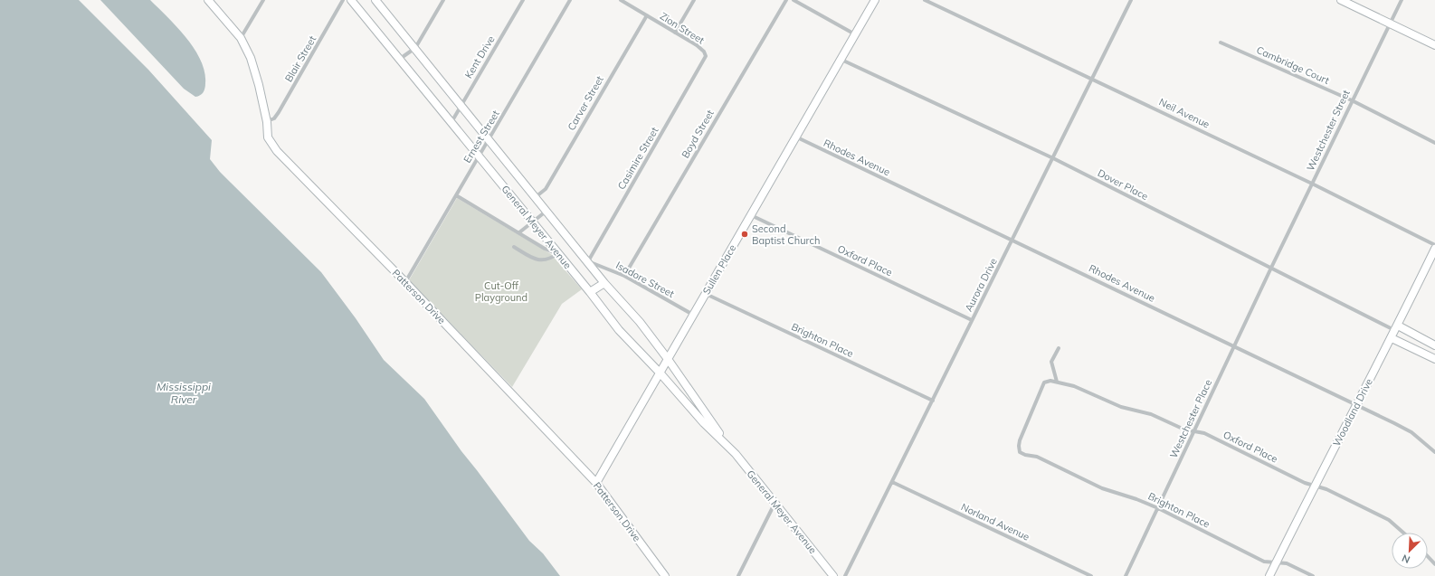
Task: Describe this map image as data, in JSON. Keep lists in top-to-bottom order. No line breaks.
{"streets":{"street":["Zion Street","Kent Drive","Blair Street","Cambridge Court","Carver Street","Neil Avenue","Westchester Street","Boyd Street","Ernest Street","Rhodes Avenue","Casimire Street","Dover Place","General Meyer Avenue","Oxford Place","Sullen Place","Isadore Street","Aurora Drive","Patterson Drive","Brighton Place","Woodland Drive","Westchester Place","Norland Avenue"]},"crossings":[["Zion Street","Carver Street"],["Zion Street","Casimire Street"],["Kent Drive","General Meyer Avenue"],["Blair Street","Patterson Drive"],["Cambridge Court","Westchester Street"],["Carver Street","General Meyer Avenue"],["Neil Avenue","Westchester Street"],["Neil Avenue","Aurora Drive"],["Westchester Street","Dover Place"],["Westchester Street","Westchester Place"],["Boyd Street","Isadore Street"],["Ernest Street","General Meyer Avenue"],["Ernest Street","Patterson Drive"],["Rhodes Avenue","Sullen Place"],["Rhodes Avenue","Aurora Drive"],["Rhodes Avenue","Woodland Drive"],["Rhodes Avenue","Westchester Place"],["Casimire Street","General Meyer Avenue"],["Casimire Street","Isadore Street"],["Dover Place","Sullen Place"],["Dover Place","Aurora Drive"],["Dover Place","Woodland Drive"],["Dover Place","Westchester Place"],["General Meyer Avenue","Sullen Place"],["General Meyer Avenue","Isadore Street"],["Oxford Place","Sullen Place"],["Oxford Place","Aurora Drive"],["Oxford Place","Brighton Place"],["Oxford Place","Woodland Drive"],["Oxford Place","Westchester Place"],["Sullen Place","Isadore Street"],["Sullen Place","Patterson Drive"],["Sullen Place","Brighton Place"],["Aurora Drive","Brighton Place"],["Aurora Drive","Norland Avenue"],["Brighton Place","Woodland Drive"],["Brighton Place","Westchester Place"]],"water":["Mississippi River"],"parks":["Cut-Off Playground"],"places":["Second Baptist Church"],"north":"bottom left"}
